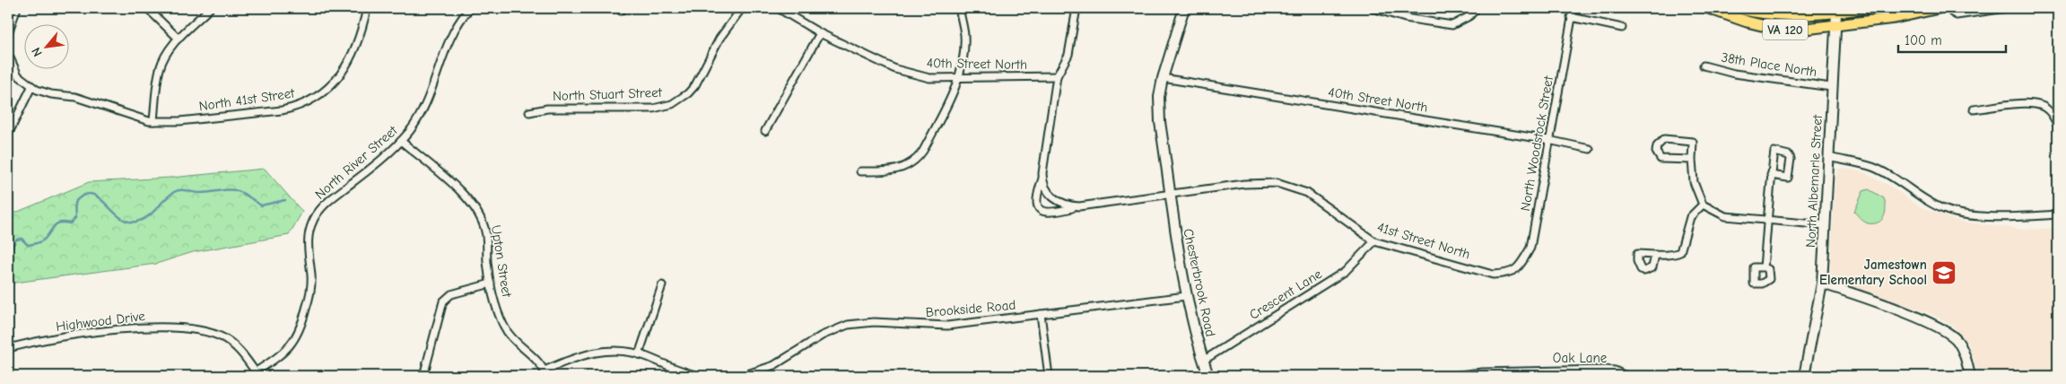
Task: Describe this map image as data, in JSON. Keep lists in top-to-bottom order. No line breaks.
{"streets":{"main road":["VA 120"],"street":["40th Street North","38th Place North","North Stuart Street","North 41st Street","North Woodstock Street","North River Street","North Albemarle Street","41st Street North","Upton Street","Chesterbrook Road","Crescent Lane","Brookside Road","Highwood Drive","Oak Lane"]},"crossings":[["VA 120","North Albemarle Street"],["40th Street North","North Woodstock Street"],["40th Street North","Chesterbrook Road"],["38th Place North","North Albemarle Street"],["North Woodstock Street","41st Street North"],["North River Street","Upton Street"],["North River Street","Highwood Drive"],["41st Street North","Chesterbrook Road"],["41st Street North","Crescent Lane"],["Chesterbrook Road","Crescent Lane"],["Chesterbrook Road","Brookside Road"]],"places":{"school or university":["Jamestown Elementary School"]},"scale_bar":"100 m","north":"bottom left"}
